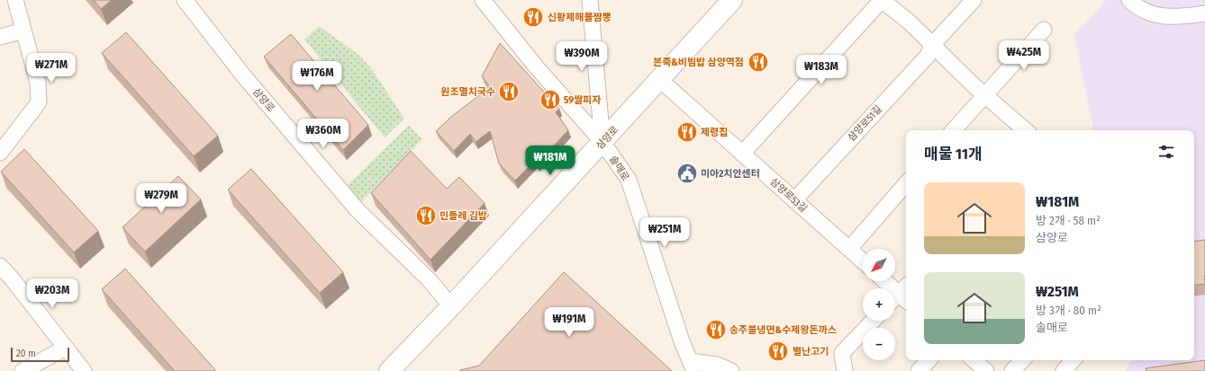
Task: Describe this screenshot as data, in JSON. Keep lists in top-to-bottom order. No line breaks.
{"streets":{"main road":["삼양로"],"street":["삼양로51길","솔매로","삼양로53길"]},"crossings":[["삼양로","솔매로"],["삼양로","삼양로53길"],["삼양로51길","삼양로53길"]],"places":{"restaurant":["신황제해물짬뽕","본죽&비빔밥 삼양역점","원조멸치국수","59쌀피자","제령집","민들레 김밥","송주불냉면&수제왕돈까스","별난고기"],"public building":["미아2치안센터"]},"scale_bar":"20 m","north":"bottom left","page":{"price":["₩425M","₩390M","₩271M","₩183M","₩176M","₩360M","₩181M","₩279M","₩251M","₩203M","₩191M"],"heading":"매물 11개","list":[{"name":"₩181M","note":"방 2개 · 58 m² · 삼양로"},{"name":"₩251M","note":"방 3개 · 80 m² · 솔매로"}],"map_buttons":["+","−"],"scale":"20 m"}}
